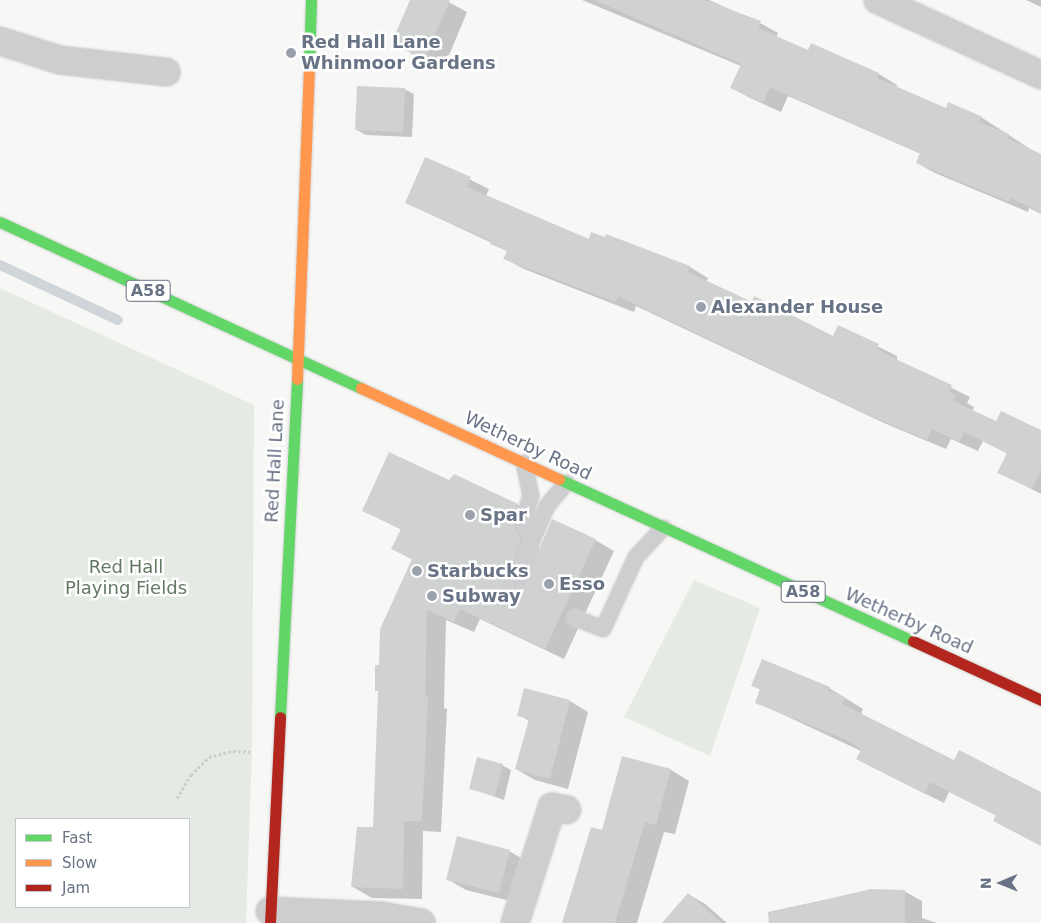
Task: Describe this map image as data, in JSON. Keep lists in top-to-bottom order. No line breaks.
{"streets":{"main road":["A58","Wetherby Road","Red Hall Lane"]},"crossings":[["Wetherby Road","Red Hall Lane"]],"parks":["Red Hall Playing Fields"],"places":["Red Hall Lane Whinmoor Gardens","Alexander House","Spar","Starbucks","Esso","Subway"],"legend":["Fast","Slow","Jam"],"north":"left"}
